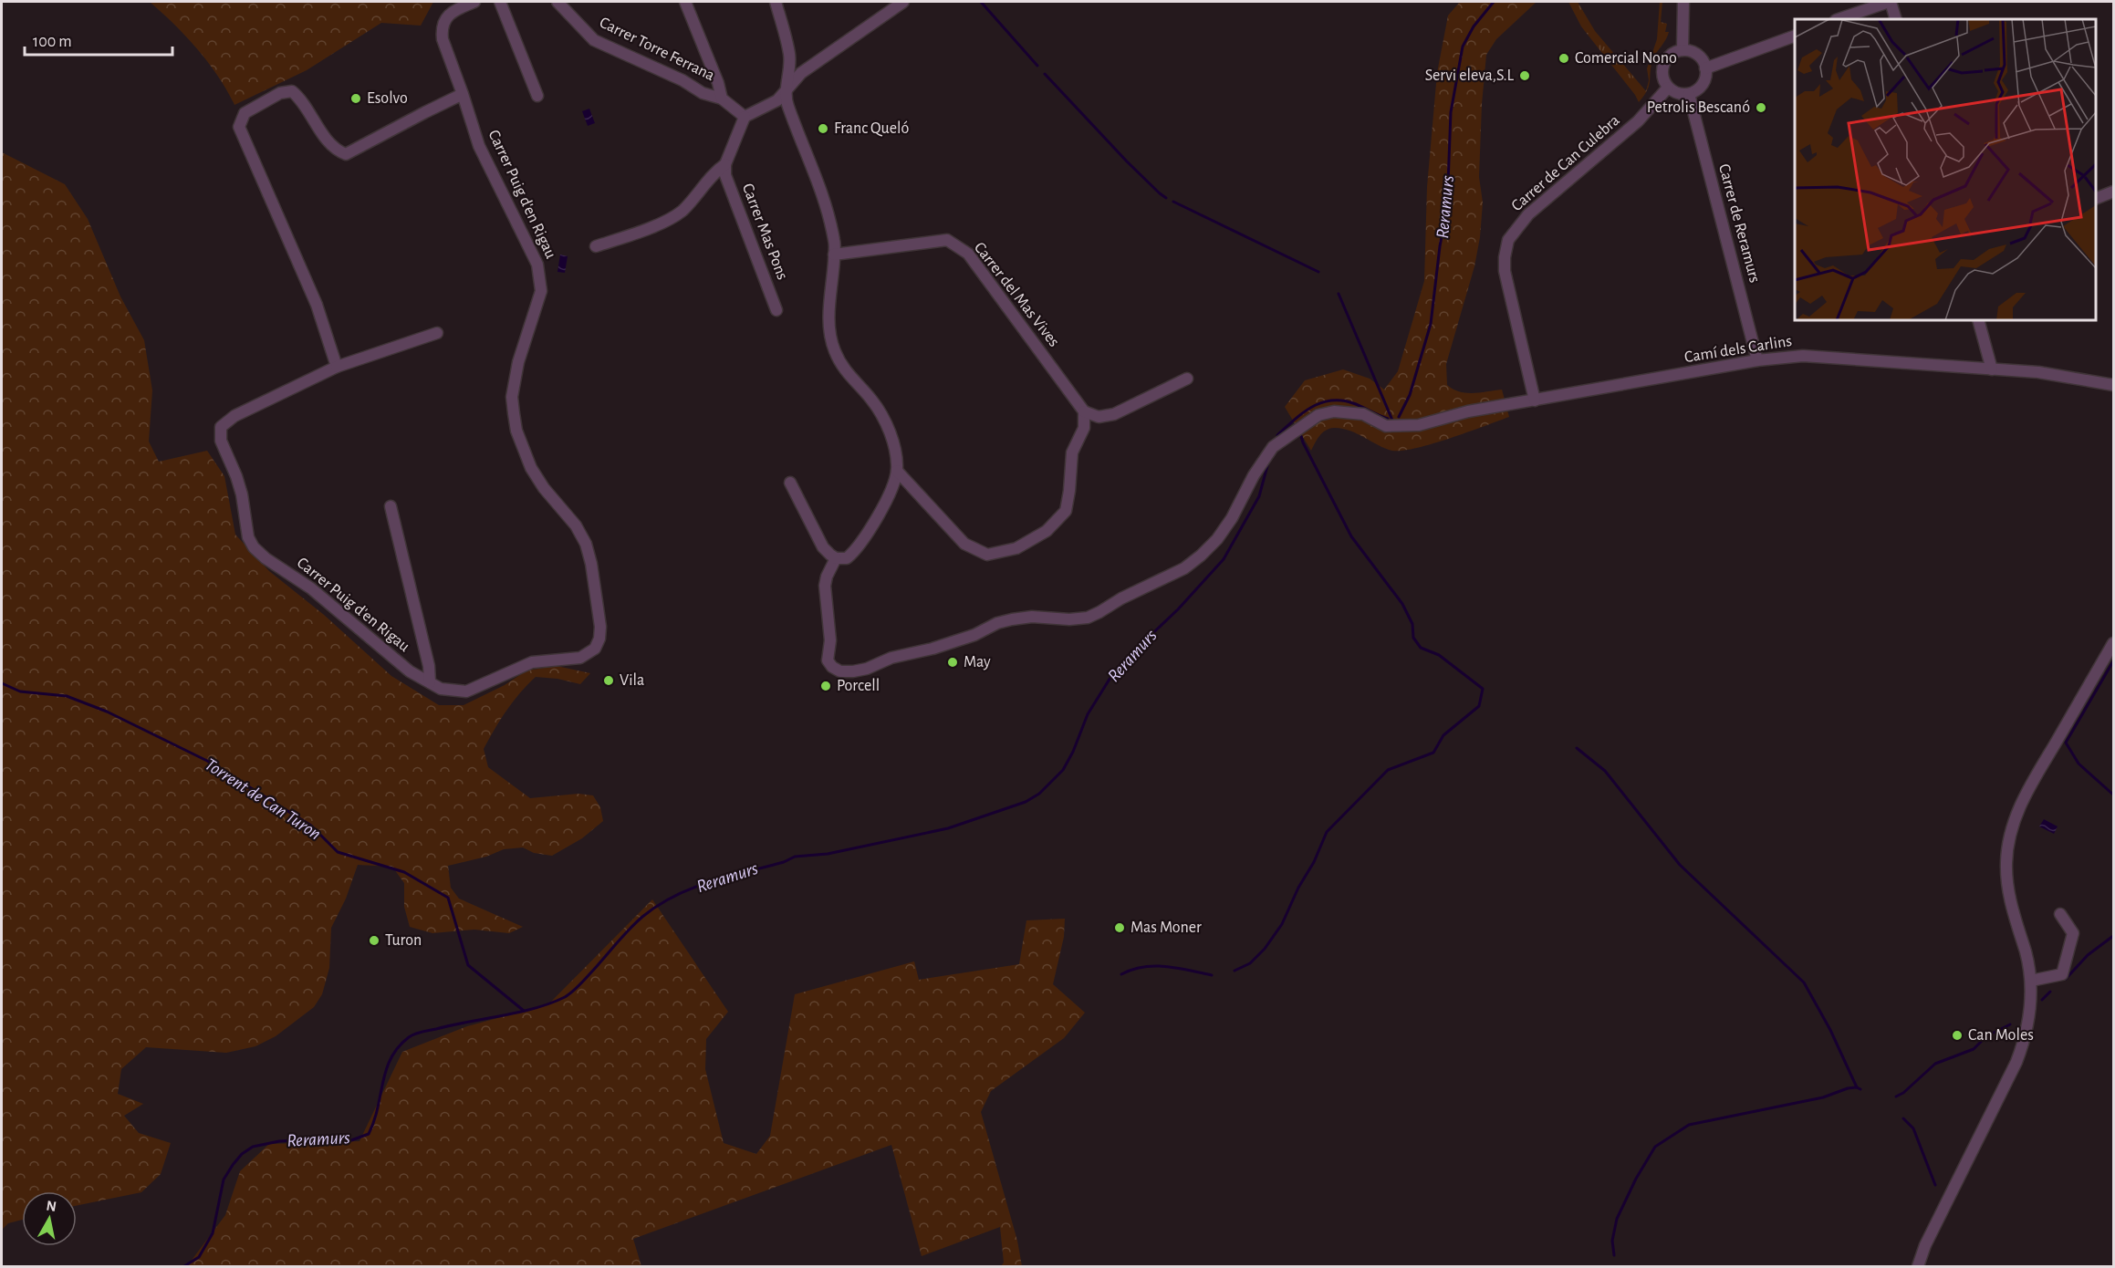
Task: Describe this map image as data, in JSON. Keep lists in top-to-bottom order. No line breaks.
{"streets":{"street":["Carrer Torre Ferrana","Carrer de Can Culebra","Carrer Puig d'en Rigau","Carrer de Reramurs","Carrer Mas Pons","Carrer del Mas Vives","Camí dels Carlins"]},"crossings":[["Carrer de Can Culebra","Carrer de Reramurs"],["Carrer de Can Culebra","Camí dels Carlins"],["Carrer de Reramurs","Camí dels Carlins"]],"water":["Reramurs","Torrent de Can Turon"],"places":["Comercial Nono","Servi eleva,S.L","Esolvo","Petrolis Bescanó","Franc Queló","May","Vila","Porcell","Mas Moner","Turon","Can Moles"],"scale_bar":"100 m","north":"top"}
